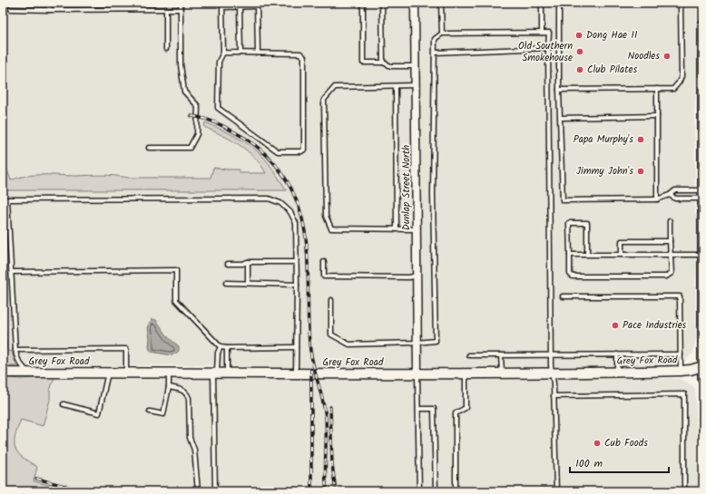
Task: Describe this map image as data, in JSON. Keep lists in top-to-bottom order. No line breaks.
{"streets":{"street":["Dunlap Street North","Grey Fox Road"]},"crossings":[["Dunlap Street North","Grey Fox Road"]],"places":["Dong Hae II","Old Southern Smokehouse","Noodles","Club Pilates","Papa Murphy's","Jimmy John's","Pace Industries","Cub Foods"],"scale_bar":"100 m"}
